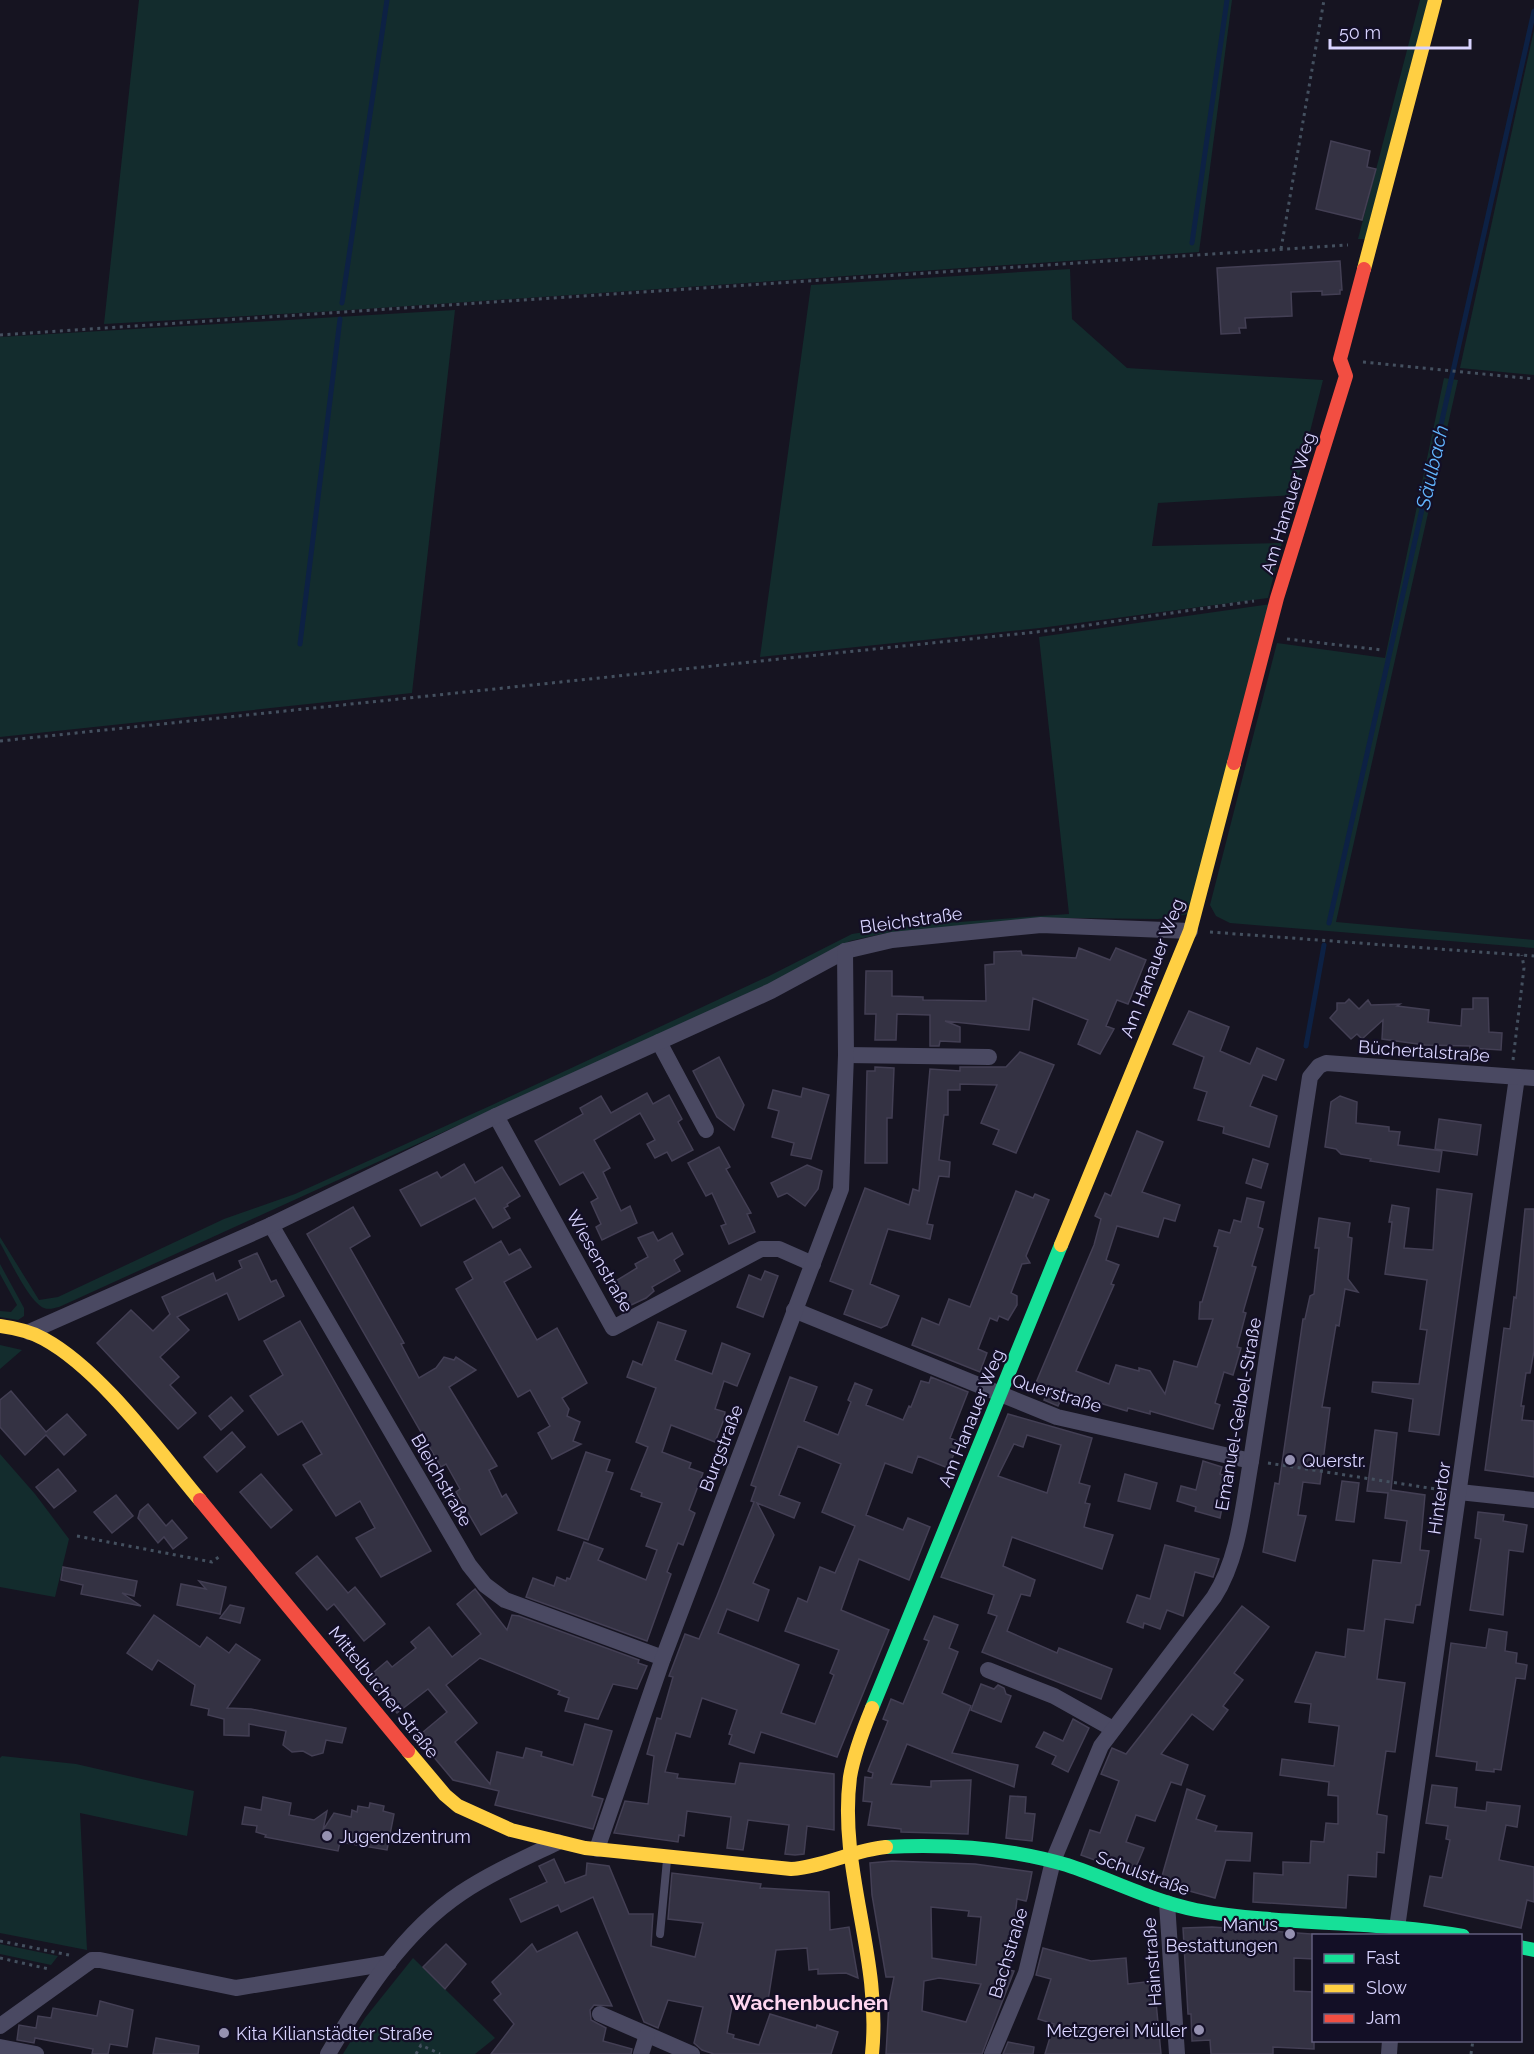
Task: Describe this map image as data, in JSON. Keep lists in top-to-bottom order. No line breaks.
{"streets":{"street":["Am Hanauer Weg","Bleichstraße","Büchertalstraße","Wiesenstraße","Querstraße","Emanuel-Geibel-Straße","Burgstraße","Hintertor","Mittelbucher Straße","Schulstraße","Bachstraße","Hainstraße"]},"crossings":[["Am Hanauer Weg","Bleichstraße"],["Am Hanauer Weg","Querstraße"],["Am Hanauer Weg","Mittelbucher Straße"],["Am Hanauer Weg","Schulstraße"],["Bleichstraße","Wiesenstraße"],["Bleichstraße","Burgstraße"],["Bleichstraße","Mittelbucher Straße"],["Büchertalstraße","Emanuel-Geibel-Straße"],["Büchertalstraße","Hintertor"],["Wiesenstraße","Burgstraße"],["Querstraße","Emanuel-Geibel-Straße"],["Querstraße","Burgstraße"],["Emanuel-Geibel-Straße","Schulstraße"],["Emanuel-Geibel-Straße","Bachstraße"],["Burgstraße","Mittelbucher Straße"],["Hintertor","Schulstraße"],["Mittelbucher Straße","Schulstraße"],["Schulstraße","Bachstraße"],["Schulstraße","Hainstraße"]],"districts":["Wachenbuchen"],"water":["Säulbach"],"places":["Querstr.","Jugendzentrum","Manus Bestattungen","Metzgerei Müller","Kita Kilianstädter Straße"],"legend":["Fast","Slow","Jam"],"scale_bar":"50 m"}
